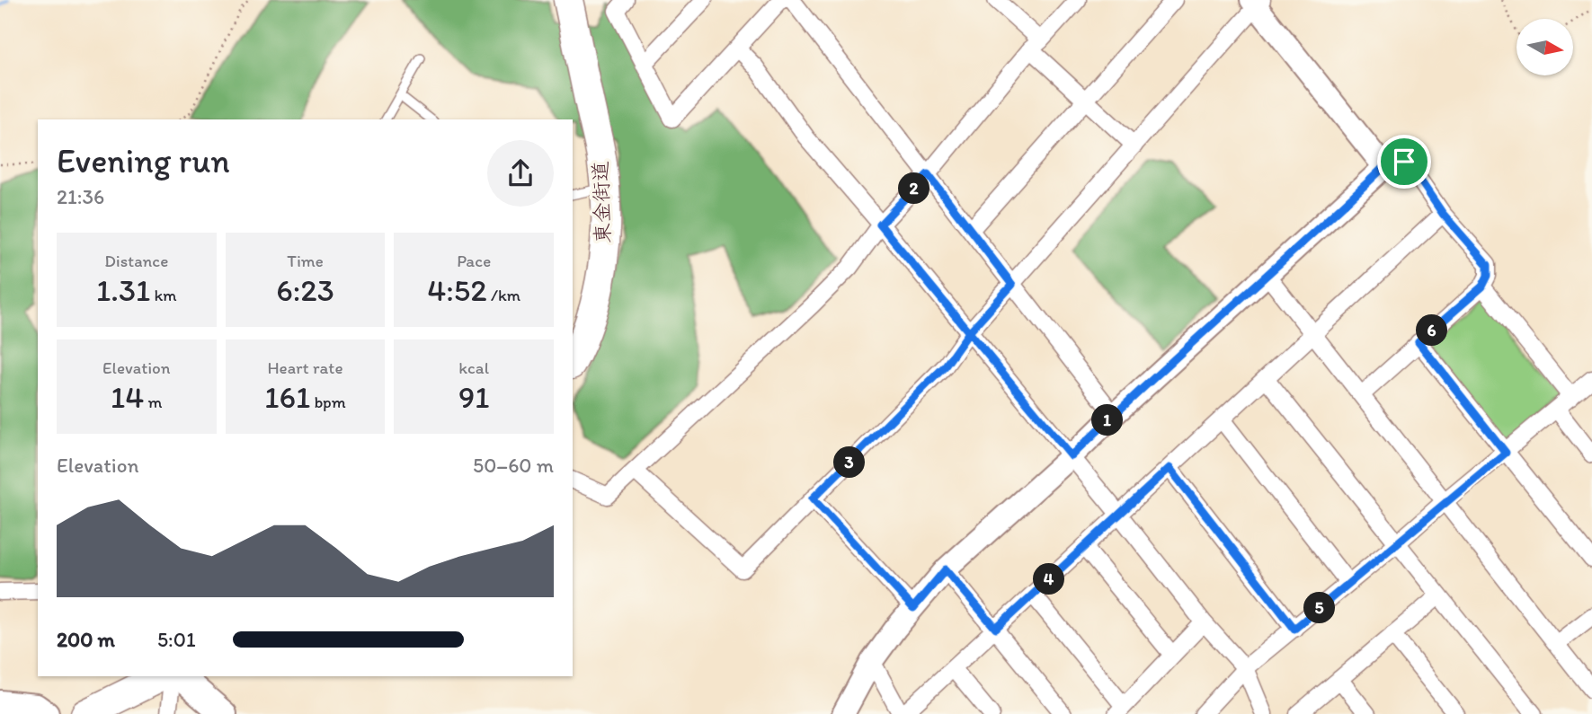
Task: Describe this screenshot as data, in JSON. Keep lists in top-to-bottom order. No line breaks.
{"streets":{"highway":["東金街道"]},"north":"right","page":{"heading":["Evening run","21:36"],"pins":["2","6","1","3","4","5"],"stats":[["Distance","1.31 km"],["Time","6:23"],["Pace","4:52 /km"],["Elevation","14 m"],["Heart rate","161 bpm"],["kcal","91"]],"chart":["Elevation","50–60 m"],"list":[{"name":"200 m","note":"5:01"}]}}
